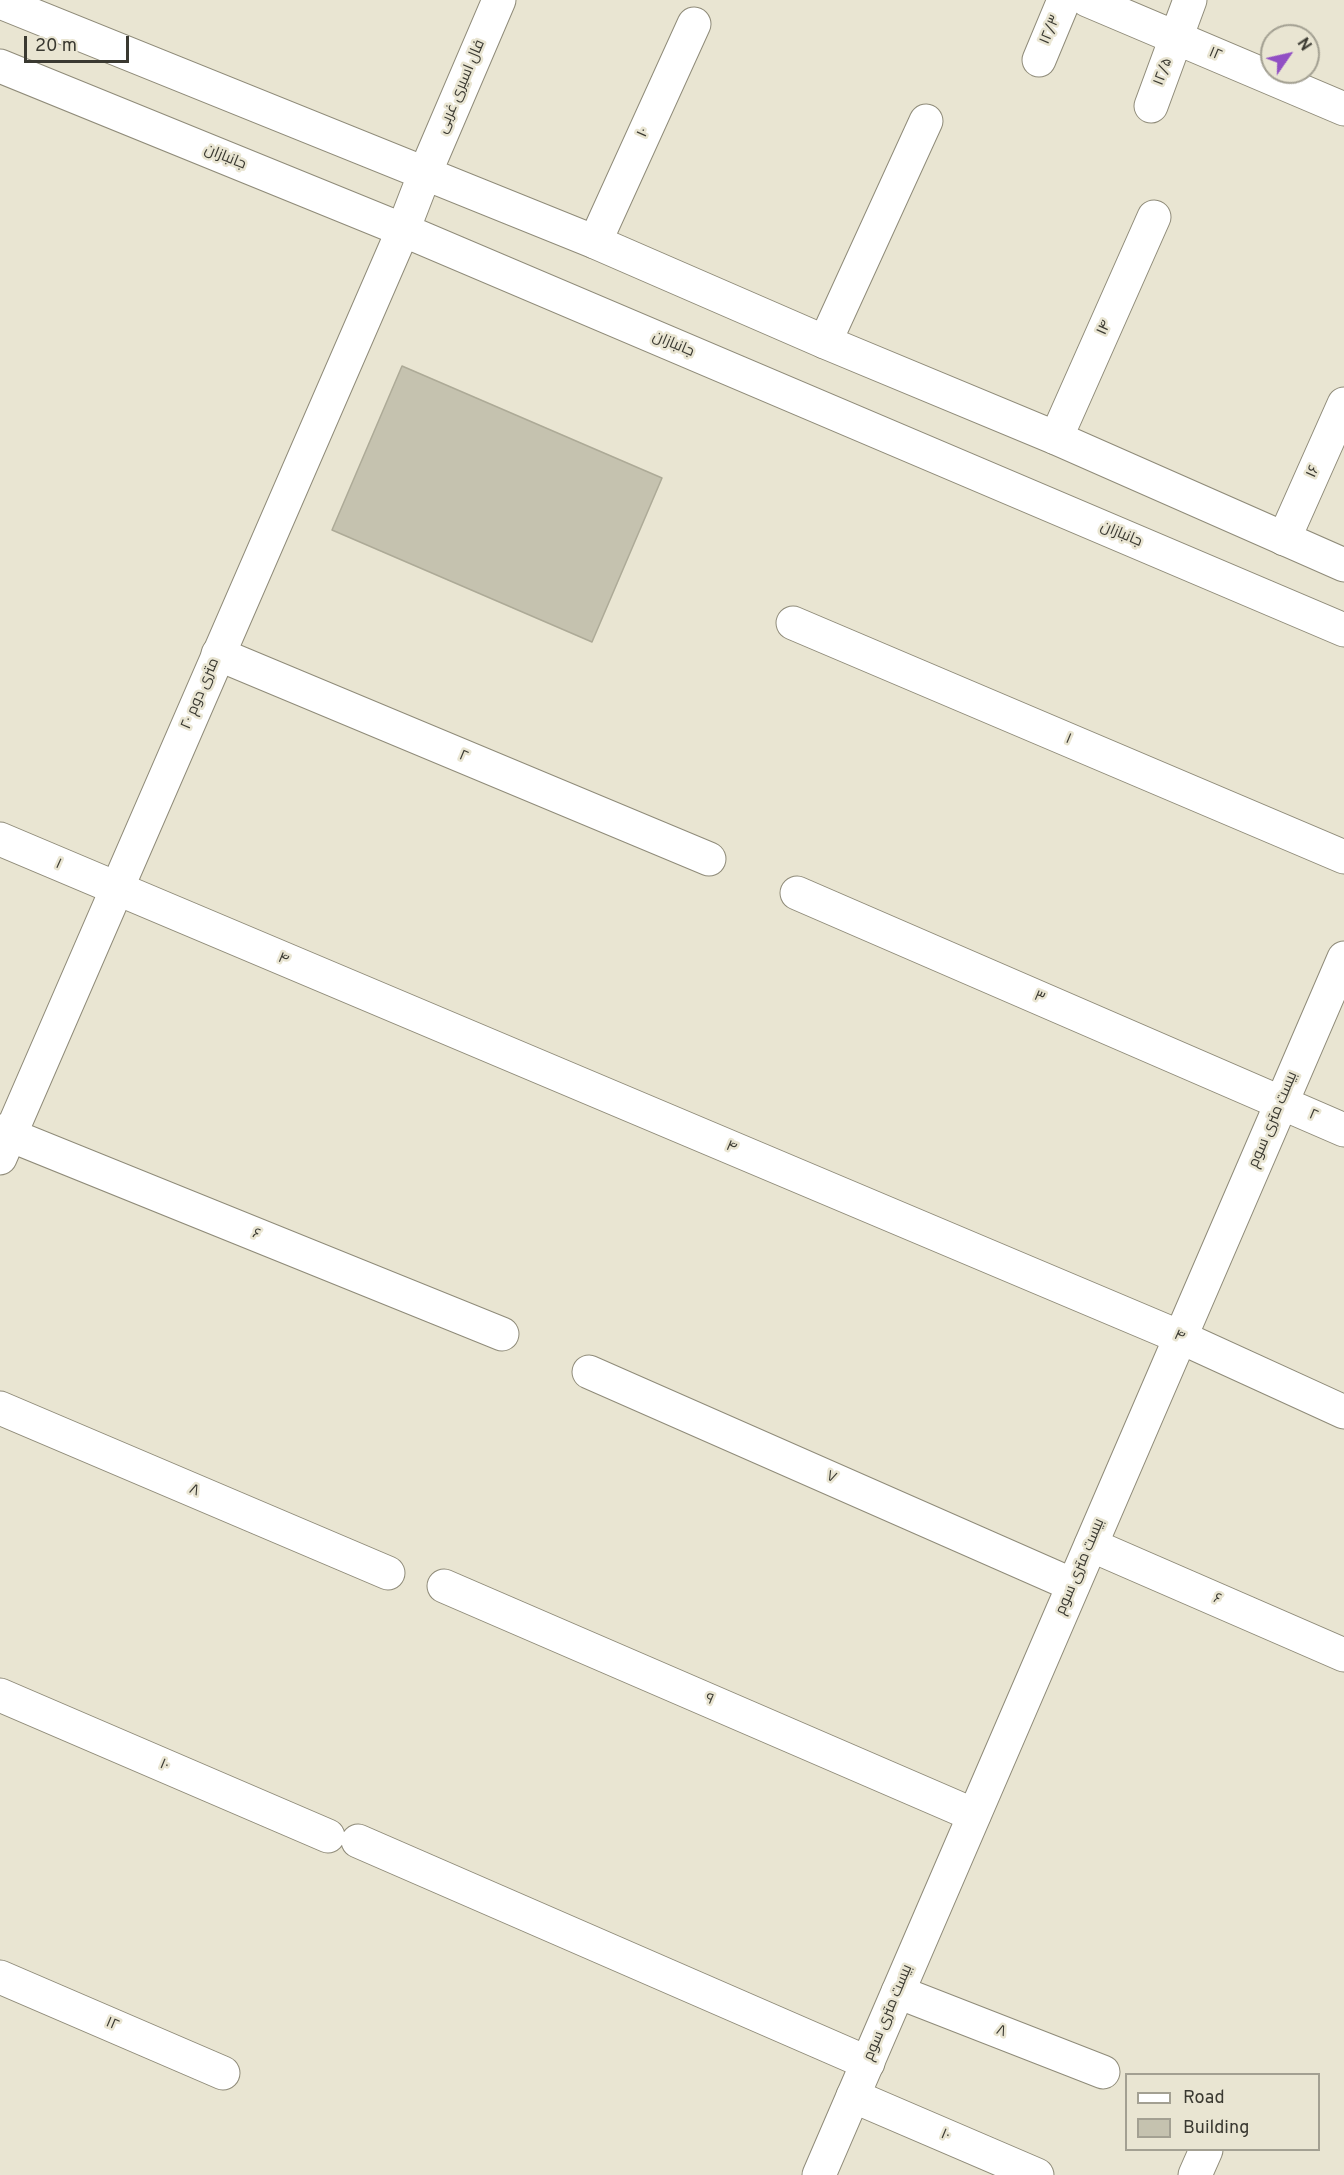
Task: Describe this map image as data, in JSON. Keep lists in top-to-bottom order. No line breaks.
{"streets":{"street":["۱۲/۳","۱۲","۱۲/۵","فال اسیری غربی","۱۰","جانبازان","۱۴","۱۶","۲۰ متری دوم","۱","۲","۴","۳","بیست متری سوم","۶","۷","۸","۹"]},"crossings":[["۱۲","۱۲/۵"],["فال اسیری غربی","جانبازان"],["فال اسیری غربی","۲۰ متری دوم"],["۱۰","بیست متری سوم"],["جانبازان","۲۰ متری دوم"],["۲۰ متری دوم","۱"],["۲۰ متری دوم","۲"],["۲۰ متری دوم","۴"],["۲۰ متری دوم","۶"],["۱","۴"],["۲","۳"],["۲","بیست متری سوم"],["۴","بیست متری سوم"],["۳","بیست متری سوم"],["بیست متری سوم","۶"],["بیست متری سوم","۷"],["بیست متری سوم","۸"],["بیست متری سوم","۹"]],"legend":["Road","Building"],"scale_bar":"20 m","north":"top right"}
